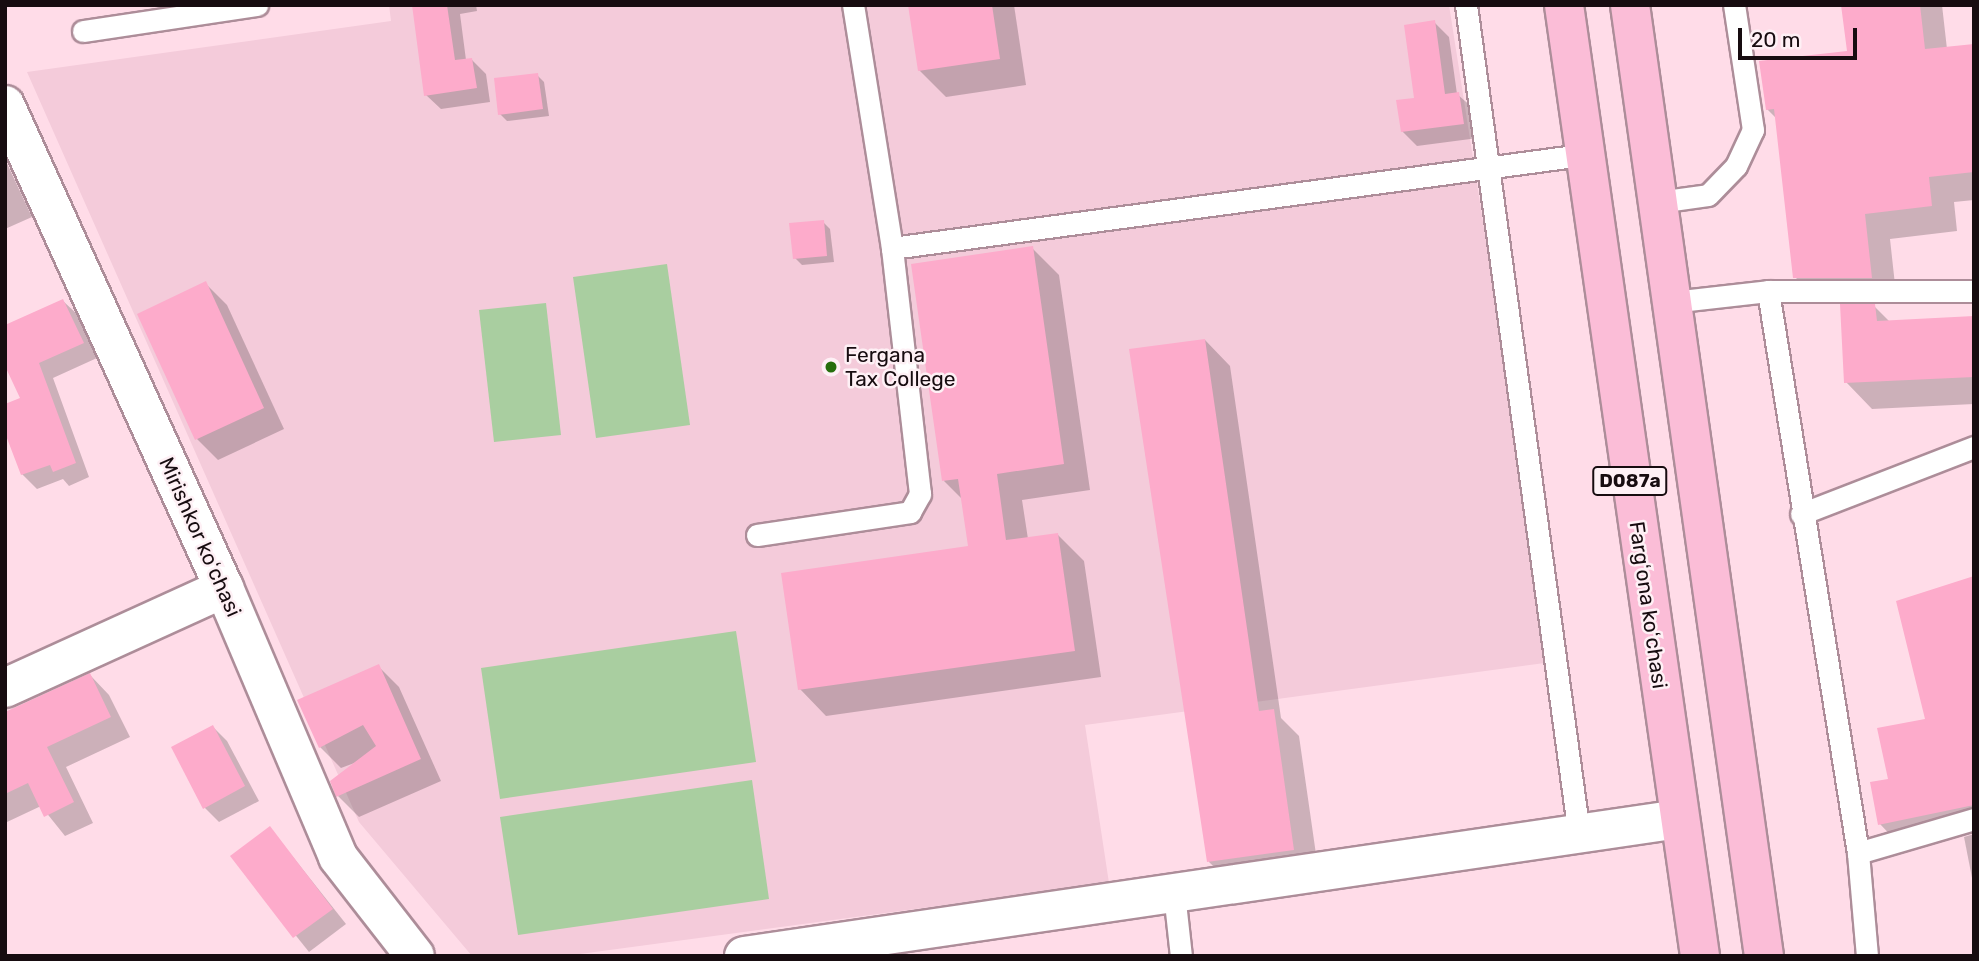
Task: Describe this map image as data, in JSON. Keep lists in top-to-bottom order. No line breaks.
{"streets":{"main road":["D087a","Fargʻona koʻchasi"],"street":["Mirishkor koʻchasi"]},"places":["Fergana Tax College"],"scale_bar":"20 m"}
